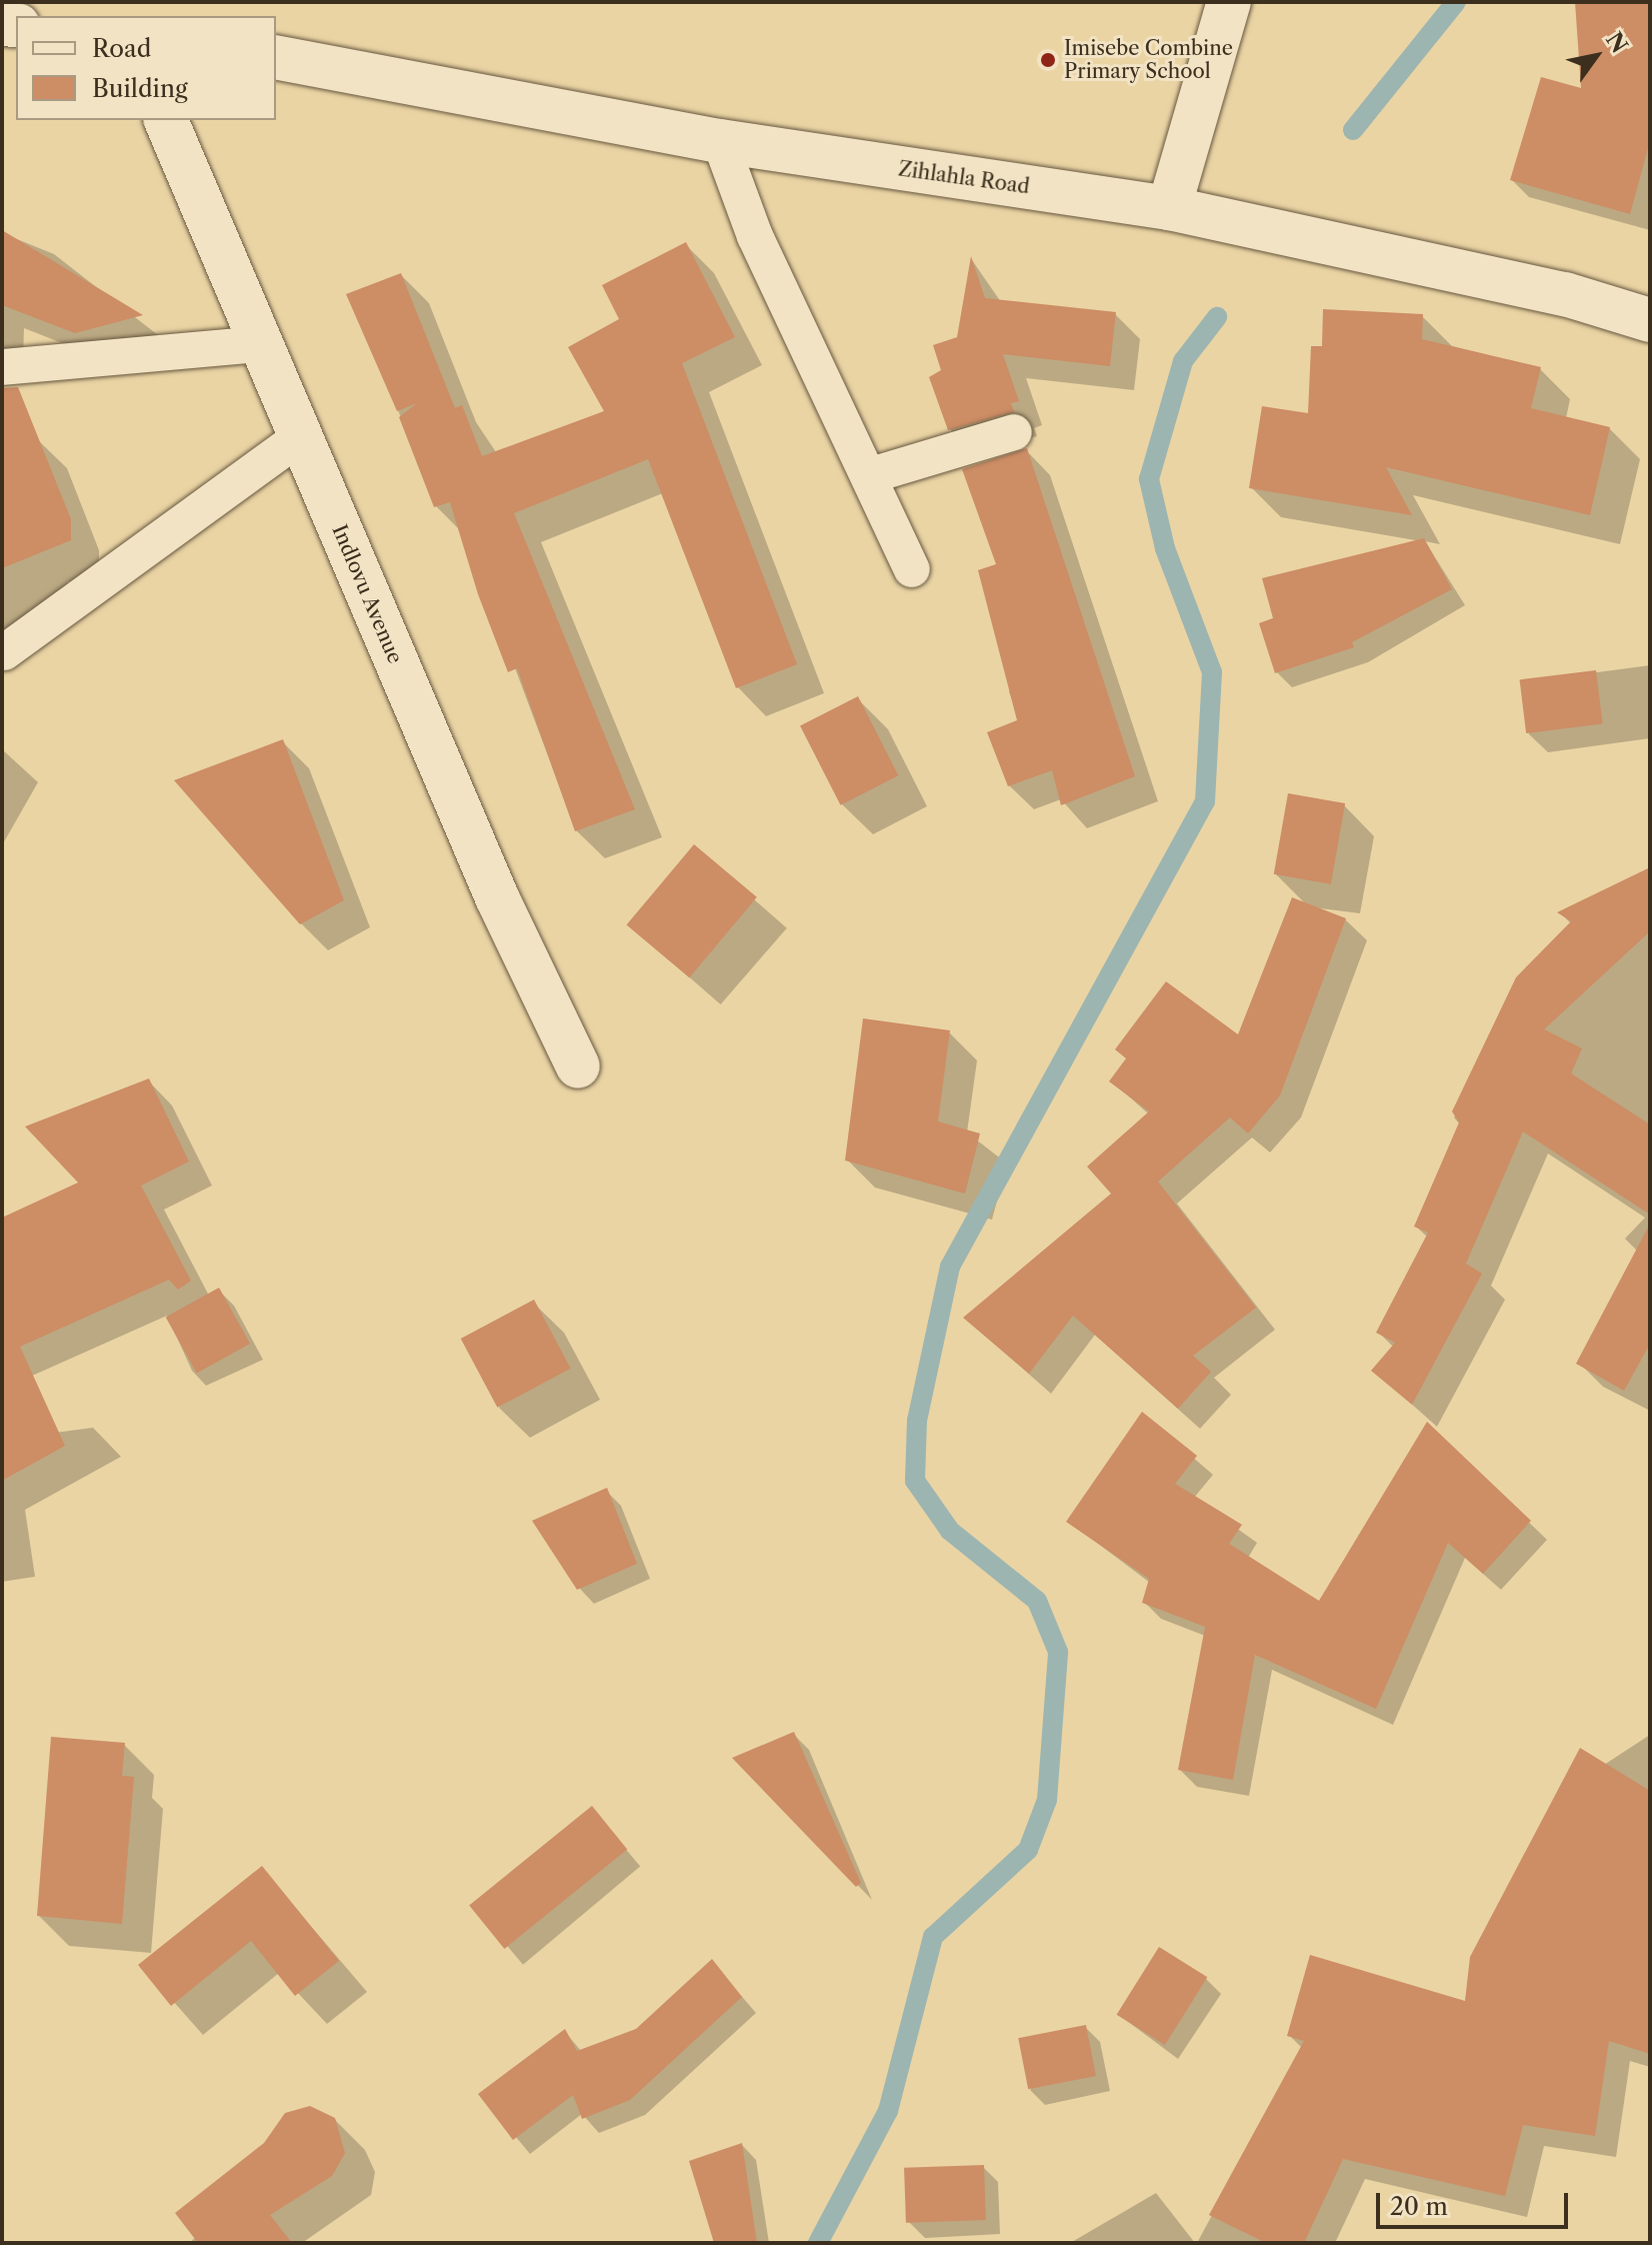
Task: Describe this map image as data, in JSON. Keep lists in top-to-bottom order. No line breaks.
{"streets":{"street":["Zihlahla Road","Indlovu Avenue"]},"places":["Imisebe Combine Primary School"],"legend":["Road","Building"],"scale_bar":"20 m","north":"top right"}
